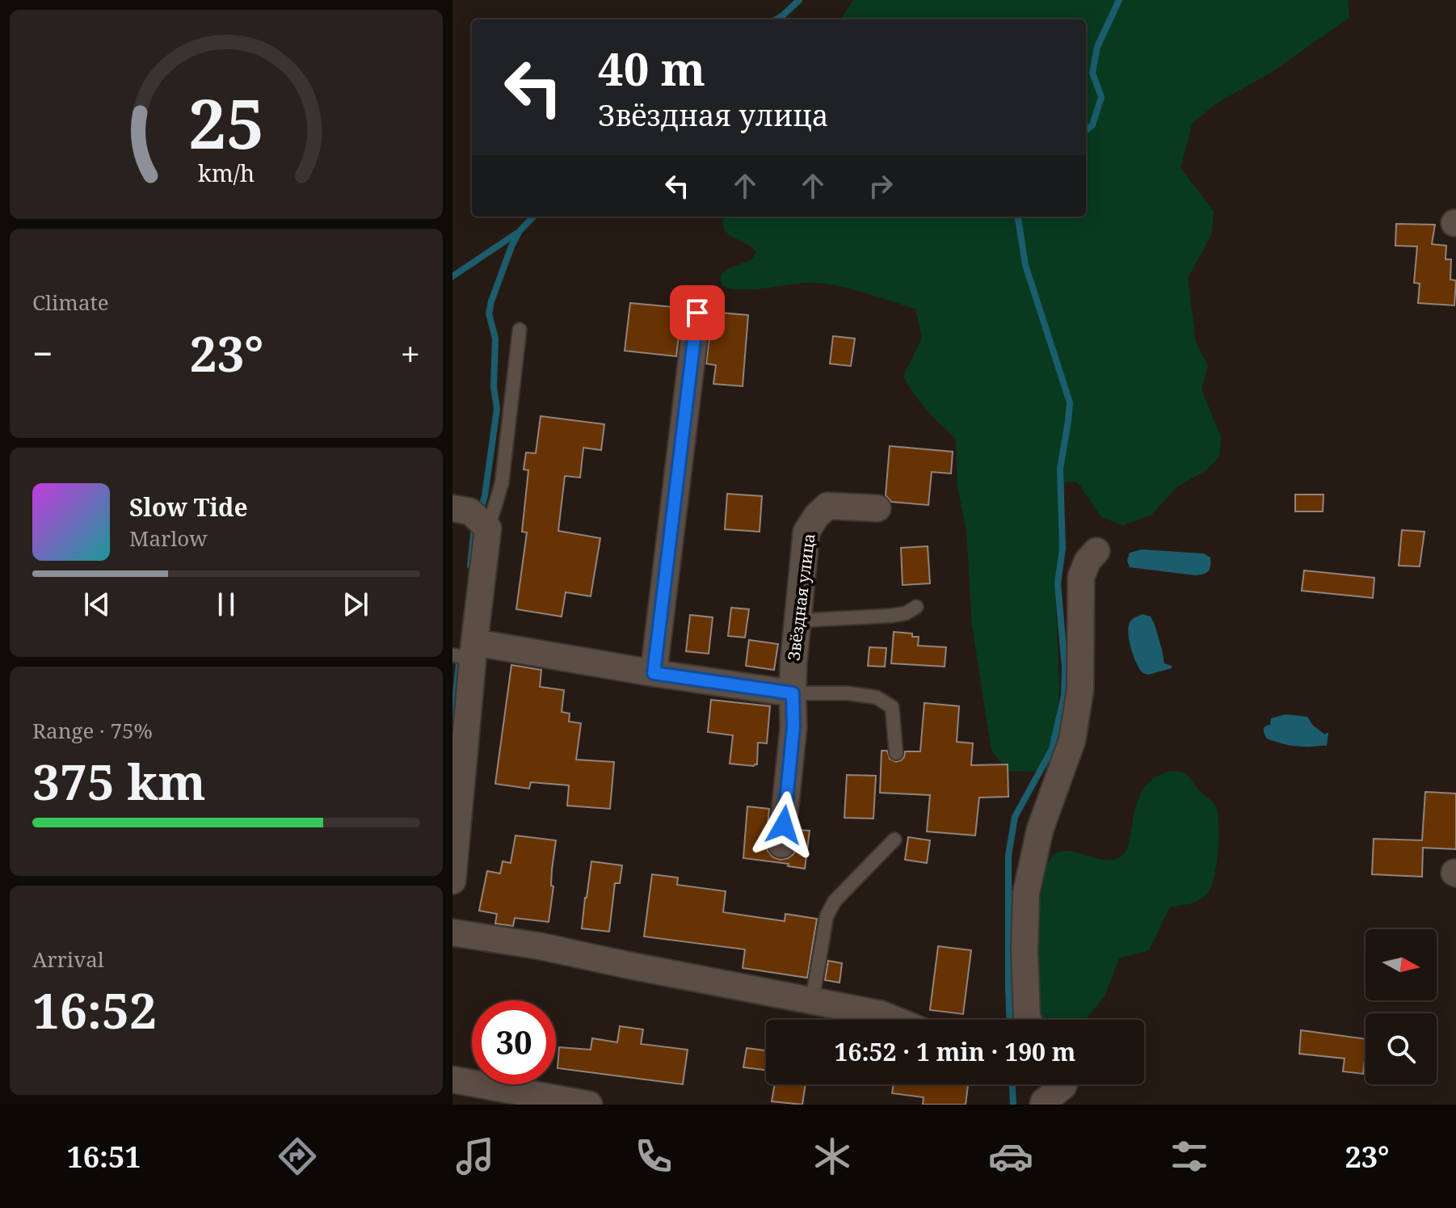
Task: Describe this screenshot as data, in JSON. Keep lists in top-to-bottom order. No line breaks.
{"streets":{"street":["Звёздная улица"]},"north":"right","page":{"turn":["40 m","Звёздная улица"],"tile":["Climate",["Range · 75%","375 km"],["Arrival","16:52"]],"heat":["−","23°","+"],"song":["Slow Tide","Marlow"],"limit":"30","trip":"16:52 · 1 min · 190 m","tabs":["16:51","23°"],"gauge":["25","km/h"]}}
